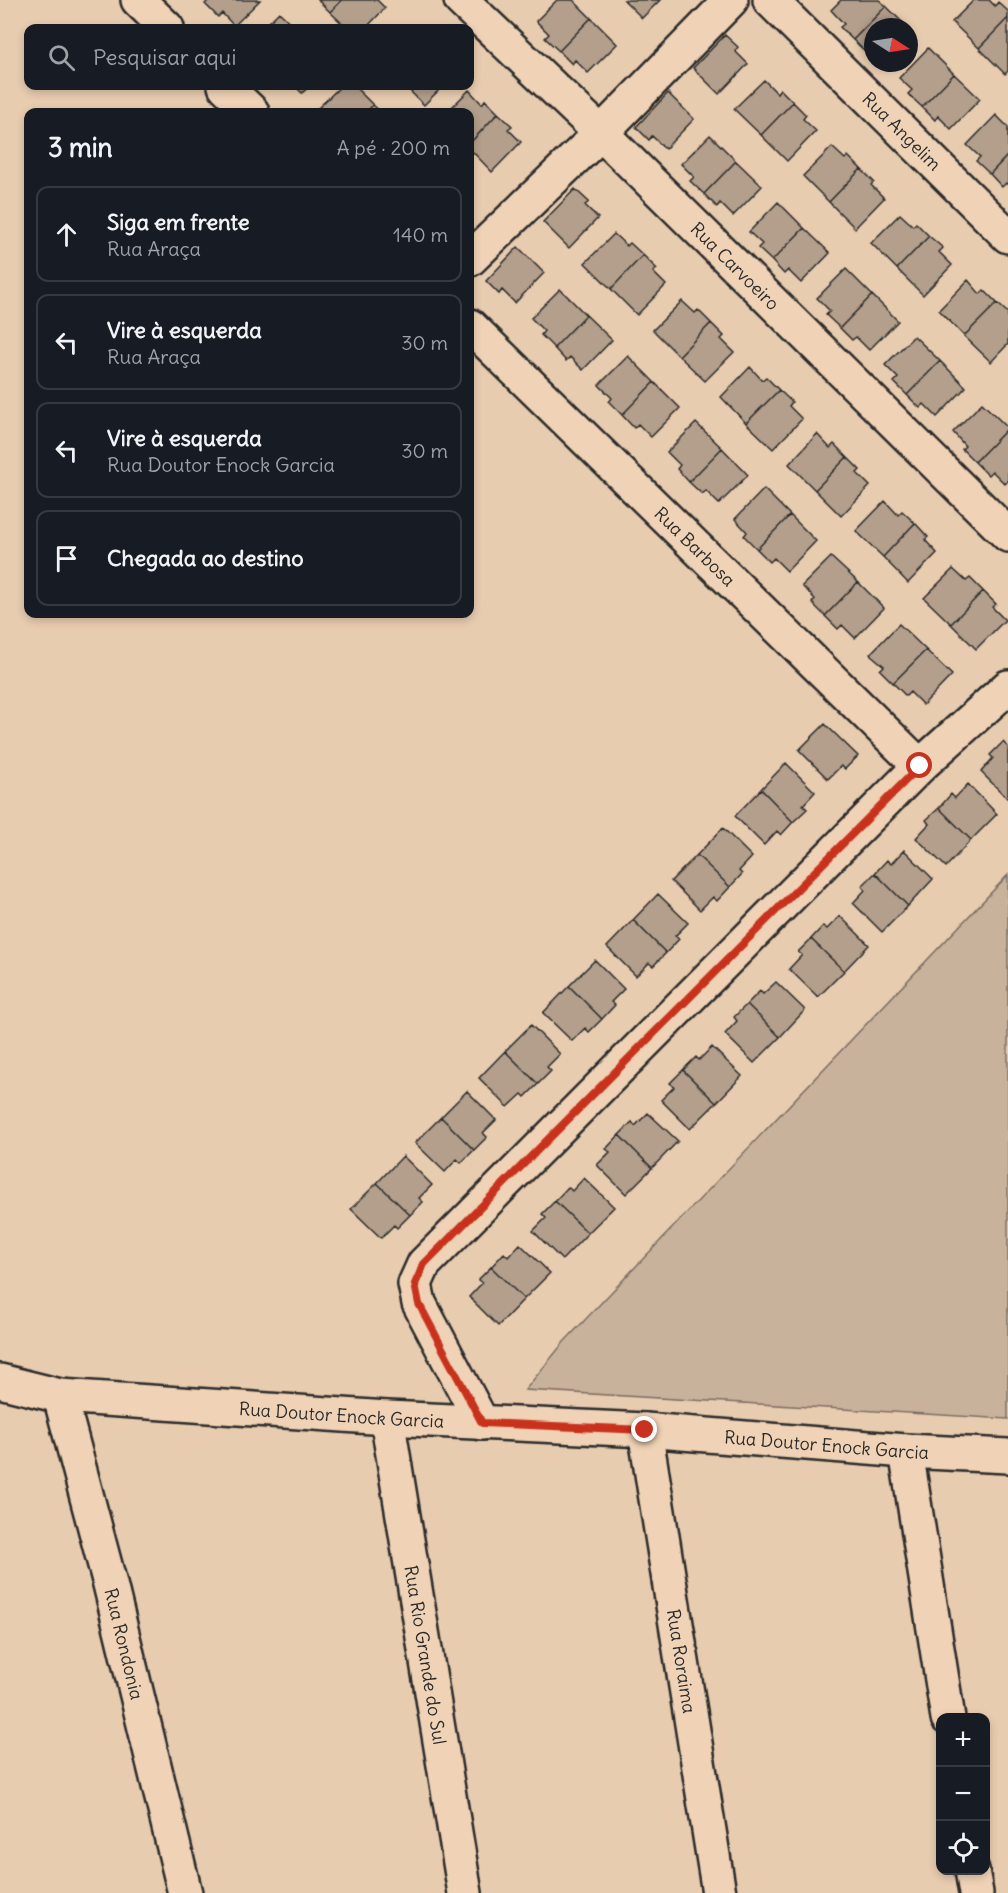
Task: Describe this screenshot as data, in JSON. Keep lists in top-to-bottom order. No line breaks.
{"streets":{"street":["Rua Angelim","Rua Carvoeiro","Rua Barbosa","Rua Doutor Enock Garcia","Rua Rondonia","Rua Rio Grande do Sul","Rua Roraima"]},"crossings":[["Rua Doutor Enock Garcia","Rua Rondonia"],["Rua Doutor Enock Garcia","Rua Rio Grande do Sul"],["Rua Doutor Enock Garcia","Rua Roraima"]],"north":"right","page":{"search":"Pesquisar aqui","heading":["3 min","A pé · 200 m"],"list":[["Siga em frente","Rua Araça","140 m"],["Vire à esquerda","Rua Araça","30 m"],["Vire à esquerda","Rua Doutor Enock Garcia","30 m"],"Chegada ao destino"],"map_buttons":["+","−"]}}
